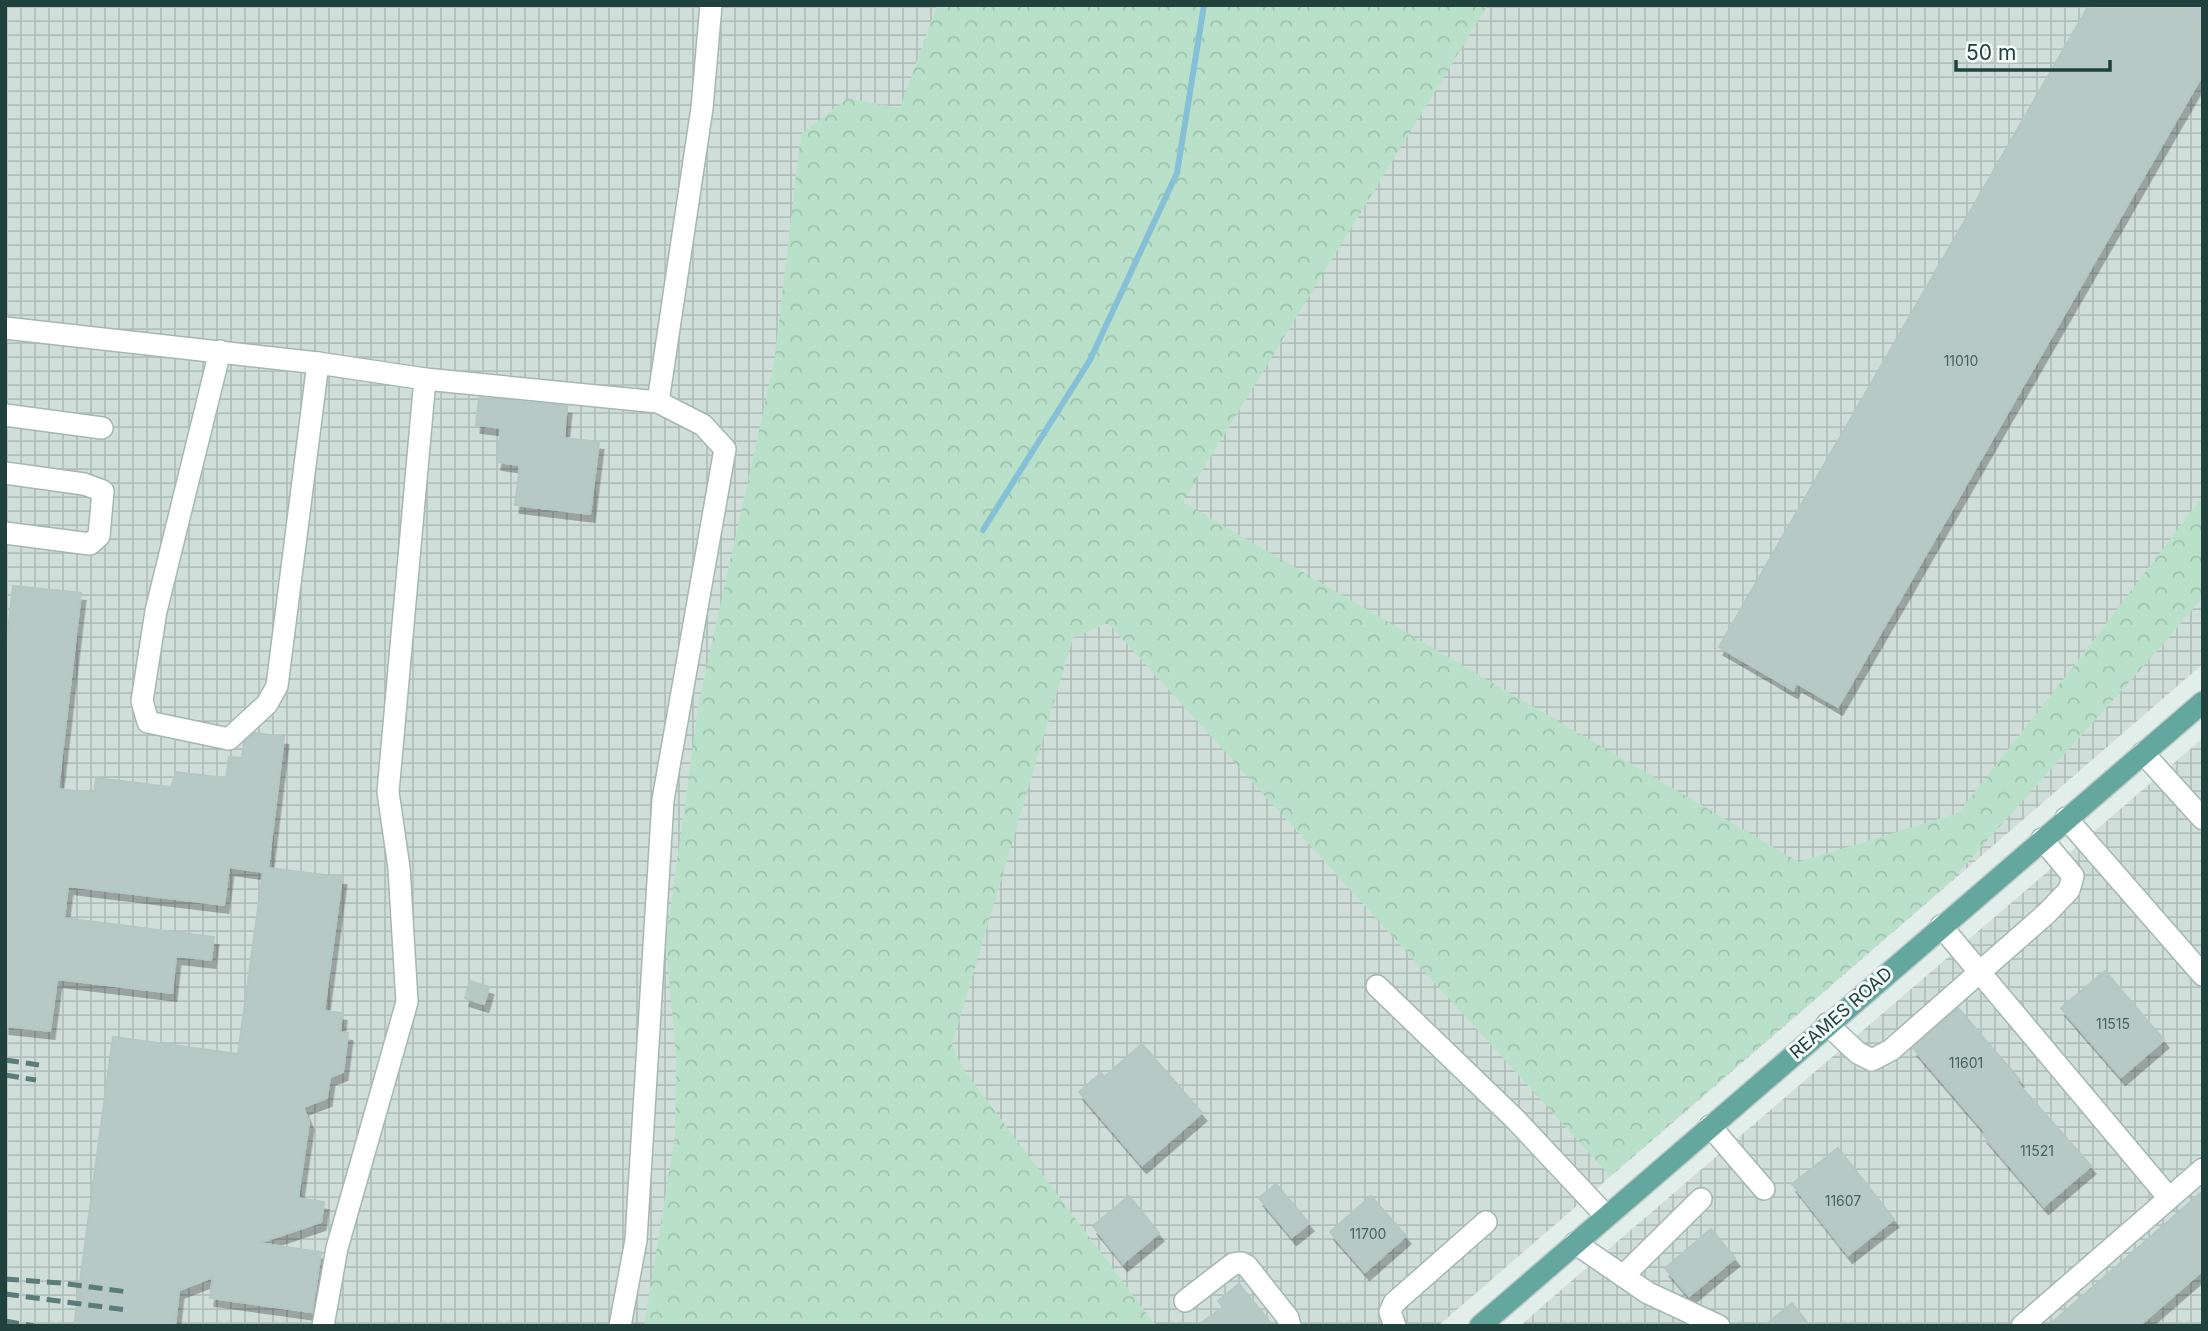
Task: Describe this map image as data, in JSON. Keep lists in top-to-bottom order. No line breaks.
{"streets":{"main road":["REAMES ROAD"]},"house_numbers":["11010","11515","11601","11521","11607","11700"],"scale_bar":"50 m"}
